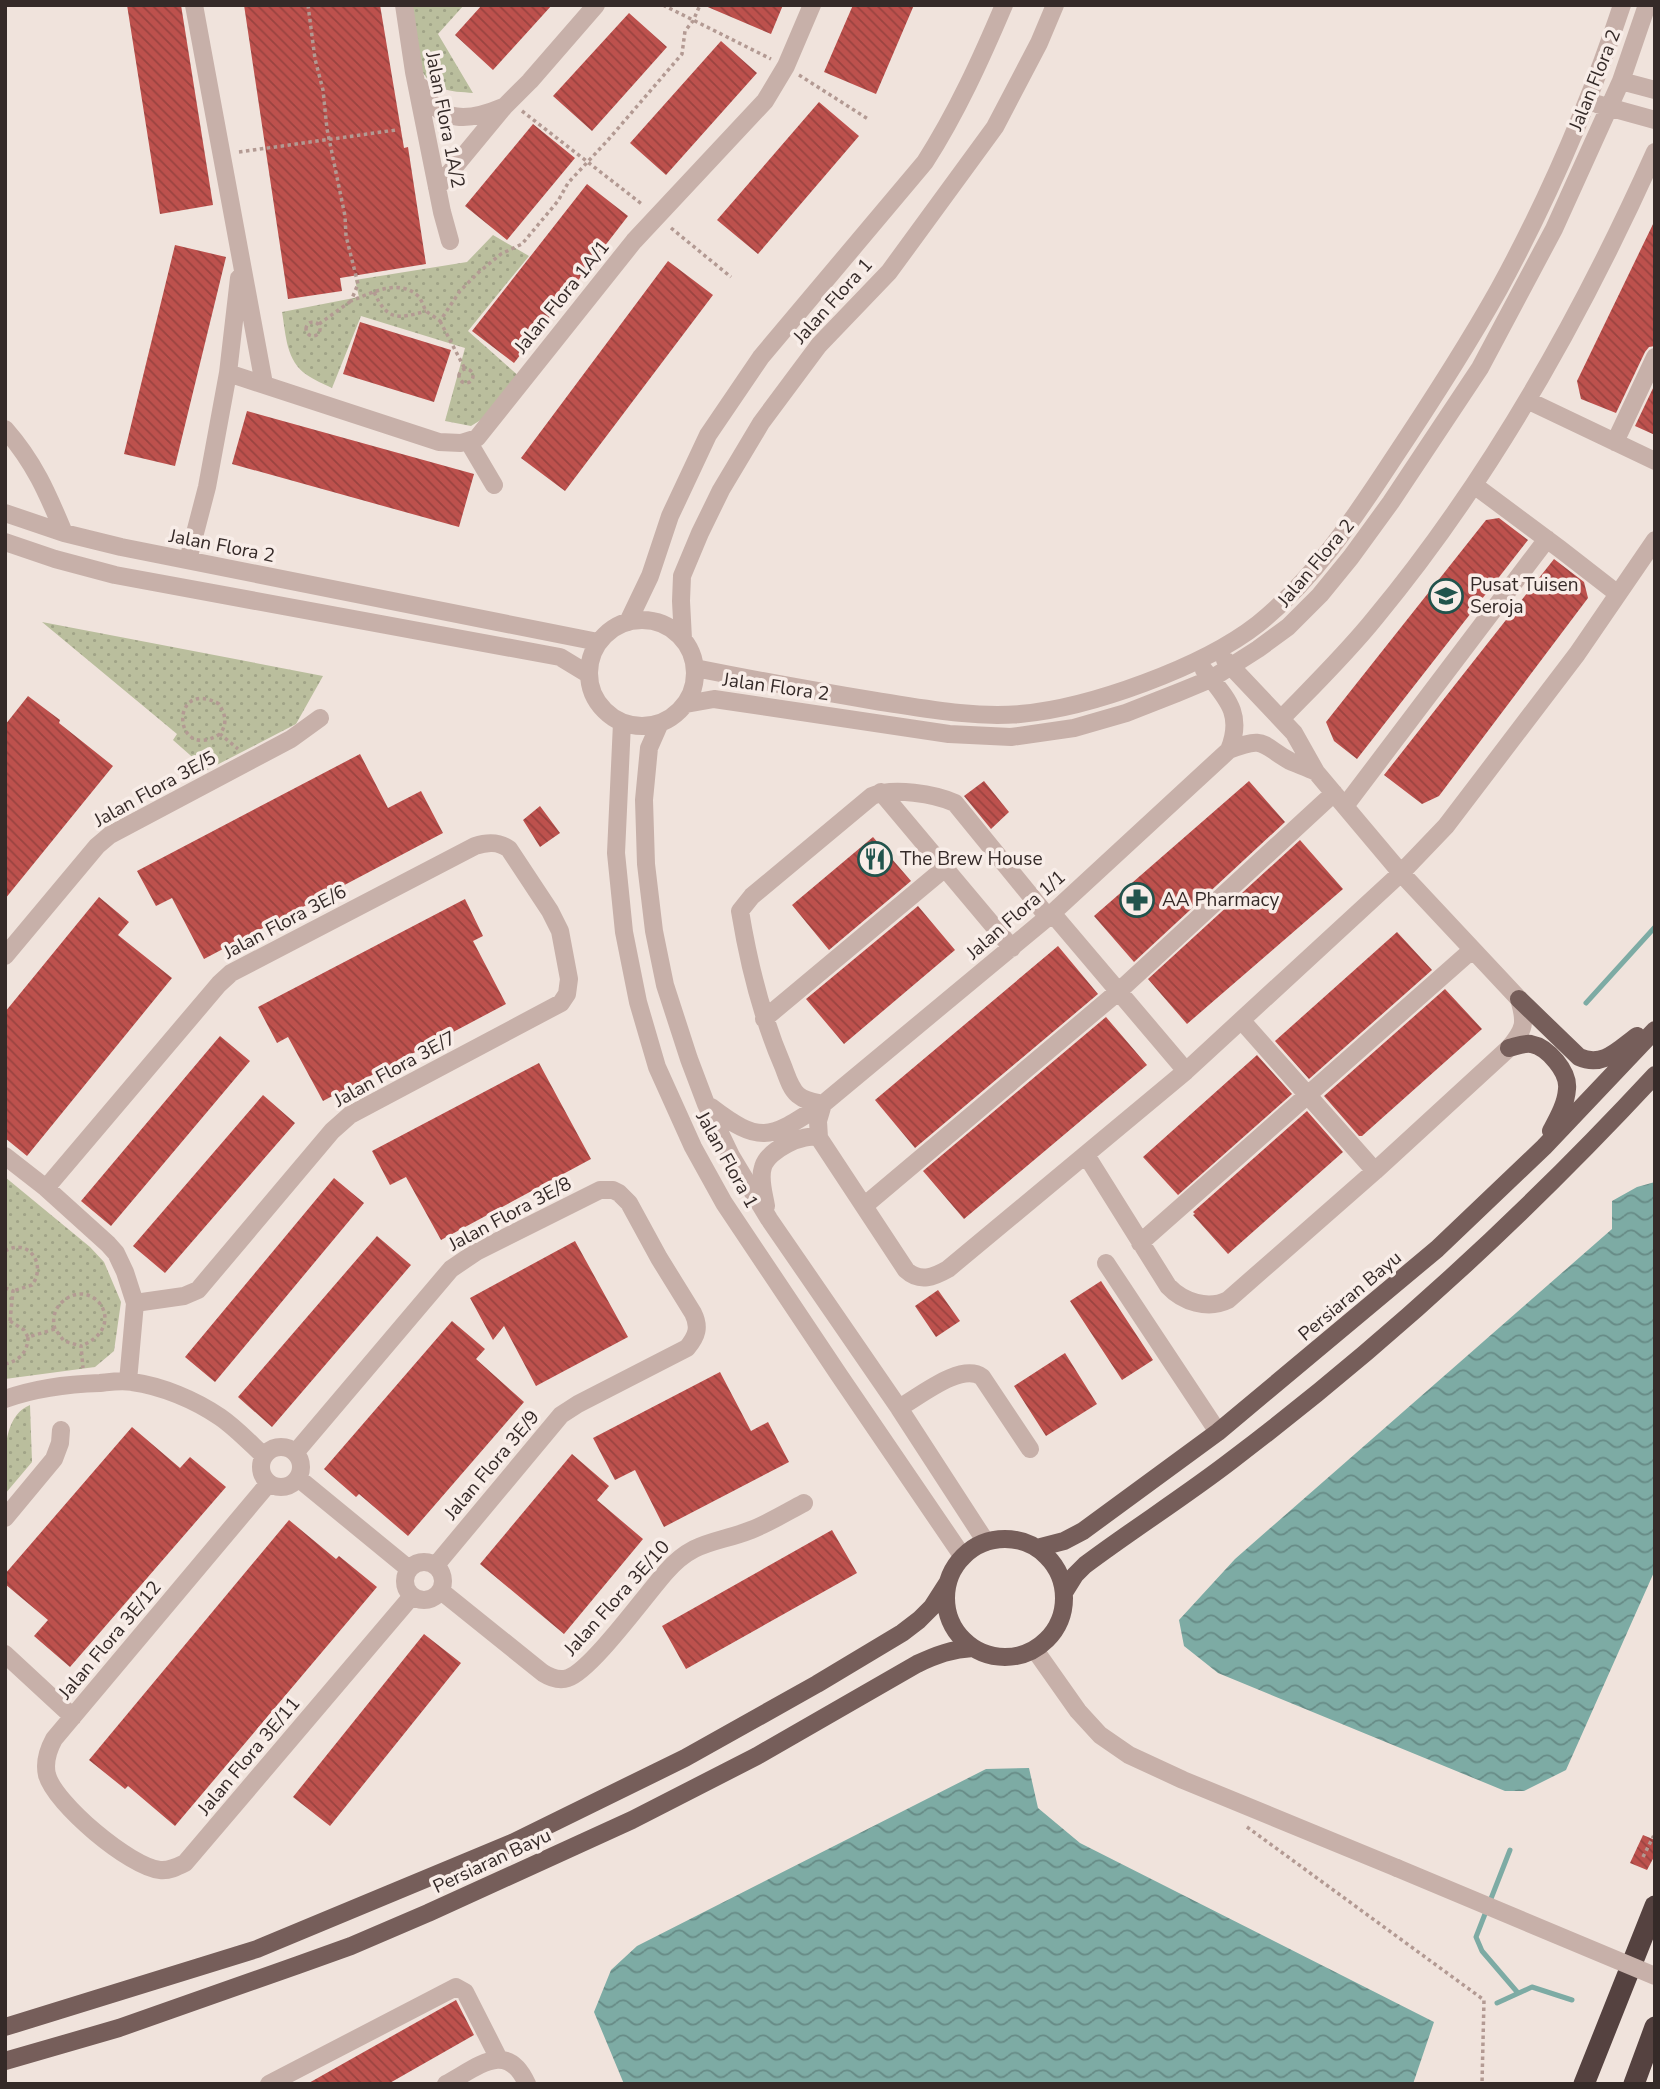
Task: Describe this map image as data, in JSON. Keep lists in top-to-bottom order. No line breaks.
{"streets":{"main road":["Persiaran Bayu"],"street":["Jalan Flora 2","Jalan Flora 1A/2","Jalan Flora 1A/1","Jalan Flora 1","Jalan Flora 3E/5","Jalan Flora 1/1","Jalan Flora 3E/6","Jalan Flora 3E/7","Jalan Flora 3E/8","Jalan Flora 3E/9","Jalan Flora 3E/10","Jalan Flora 3E/12","Jalan Flora 3E/11"]},"crossings":[["Jalan Flora 2","Jalan Flora 1"],["Jalan Flora 1","Jalan Flora 1/1"],["Jalan Flora 1","Persiaran Bayu"],["Jalan Flora 3E/6","Jalan Flora 3E/7"],["Jalan Flora 3E/8","Jalan Flora 3E/9"],["Jalan Flora 3E/8","Jalan Flora 3E/12"],["Jalan Flora 3E/9","Jalan Flora 3E/10"],["Jalan Flora 3E/9","Jalan Flora 3E/11"],["Jalan Flora 3E/10","Jalan Flora 3E/11"],["Jalan Flora 3E/12","Jalan Flora 3E/11"]],"places":{"school or university":["Pusat Tuisen Seroja"],"restaurant":["The Brew House"],"pharmacy":["AA Pharmacy"]}}
